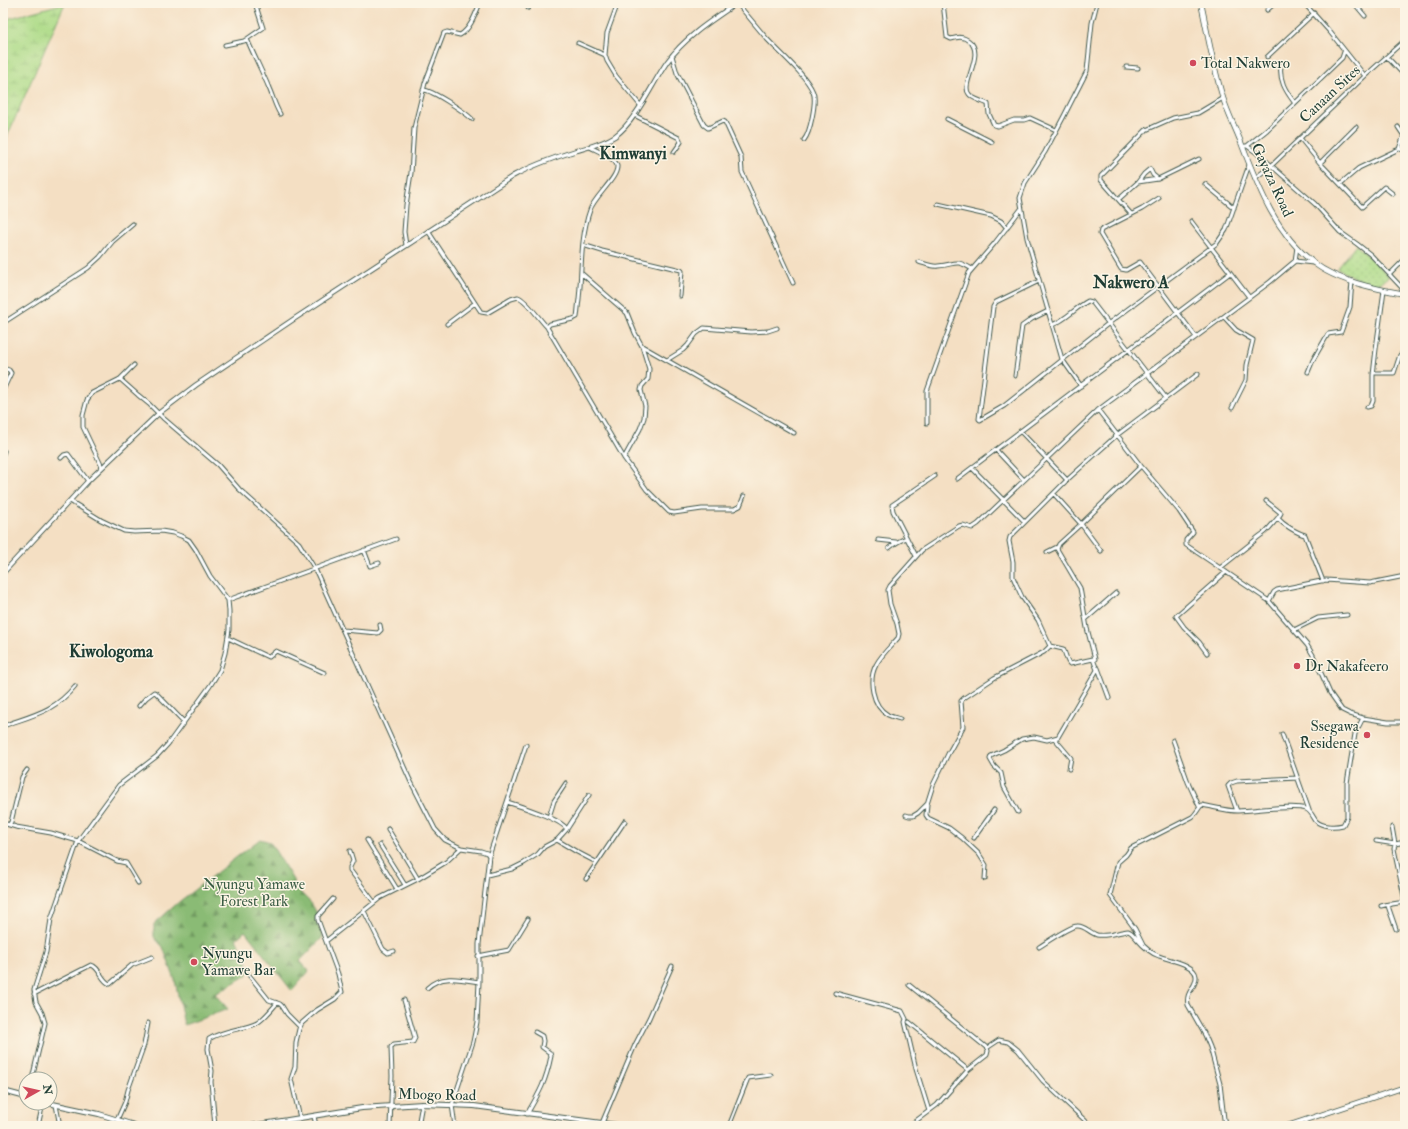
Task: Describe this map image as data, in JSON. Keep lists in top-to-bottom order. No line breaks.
{"streets":{"main road":["Gayaza Road","Mbogo Road"],"street":["Canaan Sites"]},"crossings":[["Canaan Sites","Gayaza Road"]],"districts":["Kimwanyi","Nakwero A","Kiwologoma"],"parks":["Nyungu Yamawe Forest Park"],"places":["Total Nakwero","Dr Nakafeero","Ssegawa Residence","Nyungu Yamawe Bar"],"north":"right"}
